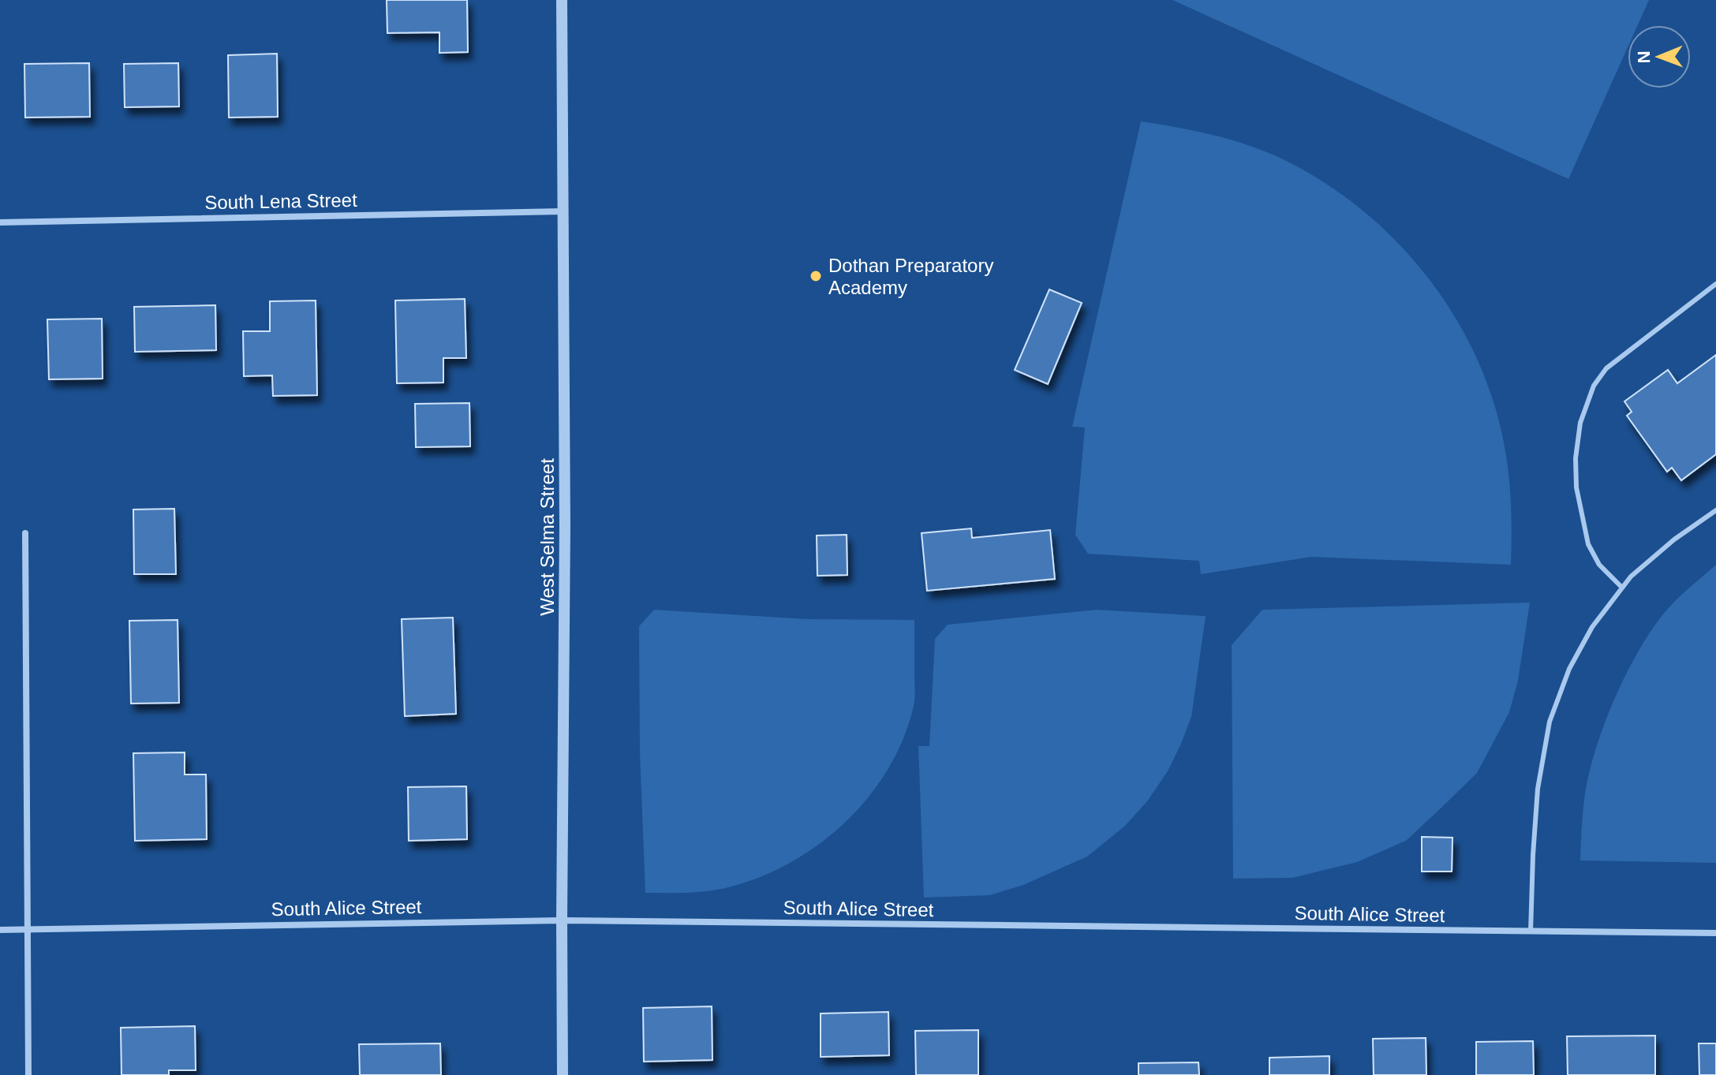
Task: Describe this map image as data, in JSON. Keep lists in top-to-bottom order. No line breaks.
{"streets":{"street":["South Lena Street","West Selma Street","South Alice Street"]},"crossings":[["South Lena Street","West Selma Street"],["West Selma Street","South Alice Street"]],"places":["Dothan Preparatory Academy"],"north":"left"}
